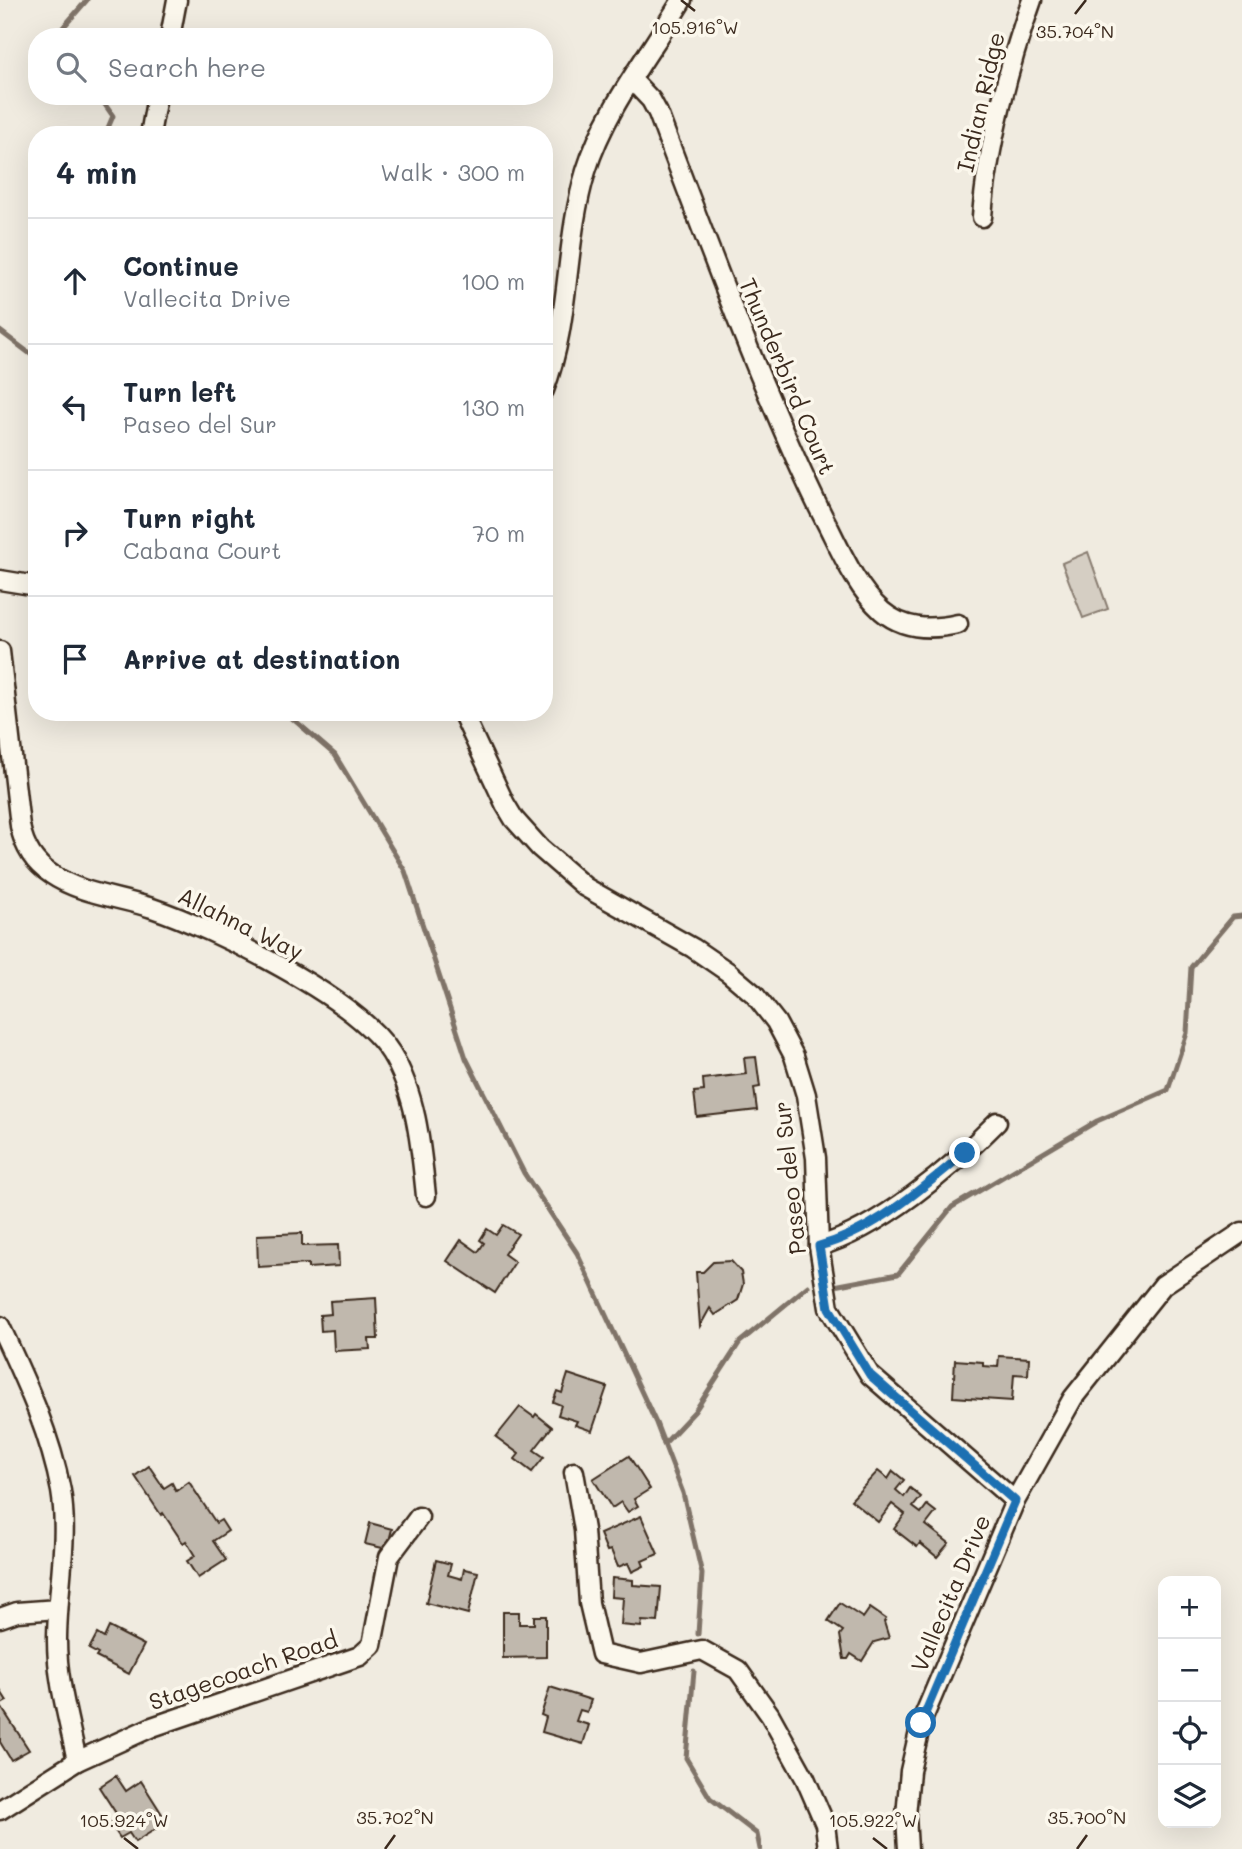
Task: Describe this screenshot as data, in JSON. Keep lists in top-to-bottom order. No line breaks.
{"streets":{"street":["Indian Ridge","Thunderbird Court","Allahna Way","Paseo del Sur","Vallecita Drive","Stagecoach Road"]},"crossings":[["Paseo del Sur","Vallecita Drive"]],"page":{"search":"Search here","heading":["4 min","Walk · 300 m"],"list":[["Continue","Vallecita Drive","100 m"],["Turn left","Paseo del Sur","130 m"],["Turn right","Cabana Court","70 m"],"Arrive at destination"],"map_buttons":["+","−"]},"coordinates":["105.916°W","35.704°N","35.702°N","35.700°N","105.924°W","105.922°W"]}
